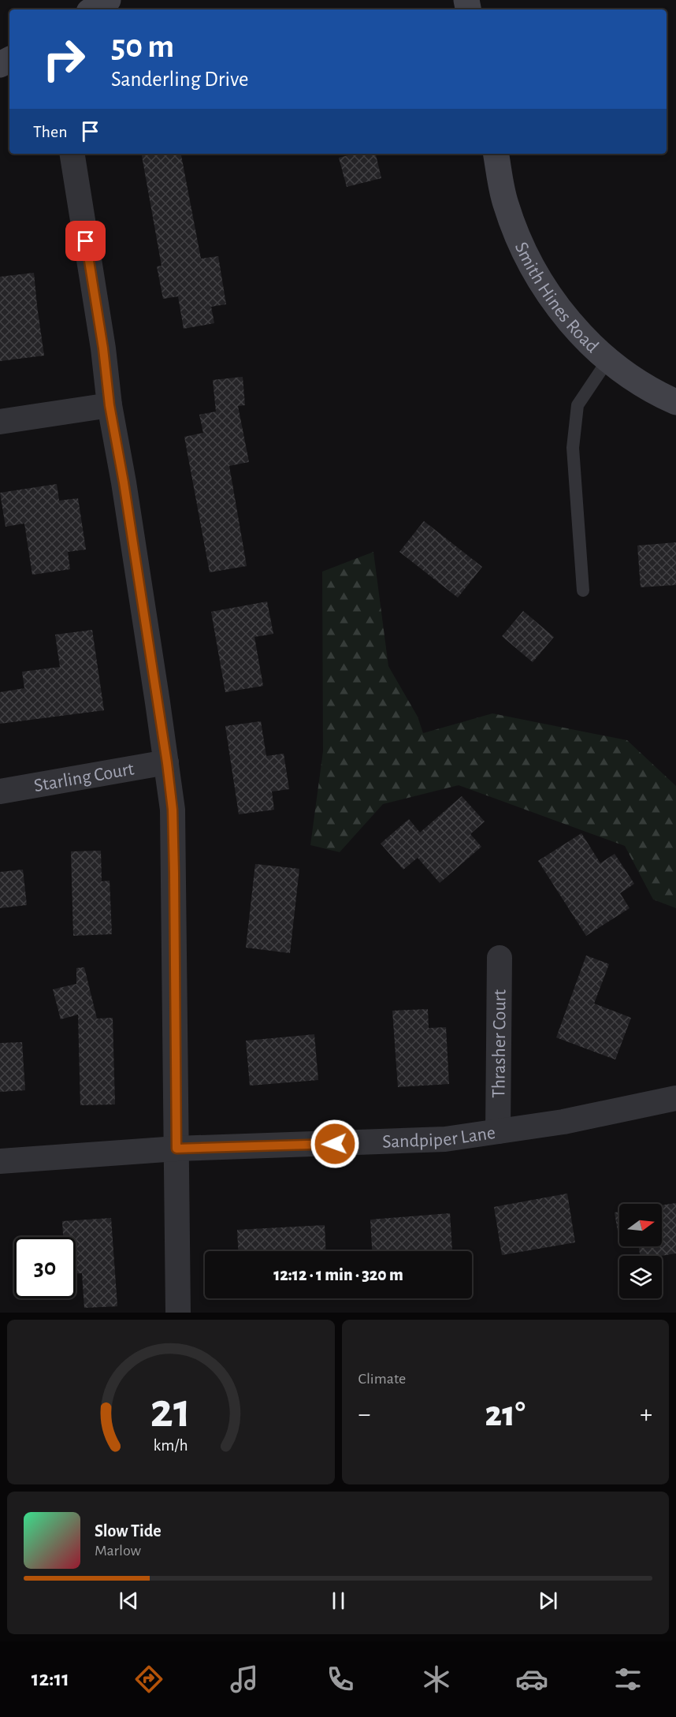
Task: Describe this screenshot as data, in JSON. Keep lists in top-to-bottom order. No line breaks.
{"streets":{"street":["Smith Hines Road","Starling Court","Thrasher Court","Sandpiper Lane"]},"crossings":[["Thrasher Court","Sandpiper Lane"]],"north":"right","page":{"turn":["50 m","Sanderling Drive"],"then":"Then","limit":"30","trip":"12:12 · 1 min · 320 m","tile":"Climate","heat":["−","21°","+"],"song":["Slow Tide","Marlow"],"tabs":"12:11","gauge":["21","km/h"]}}
